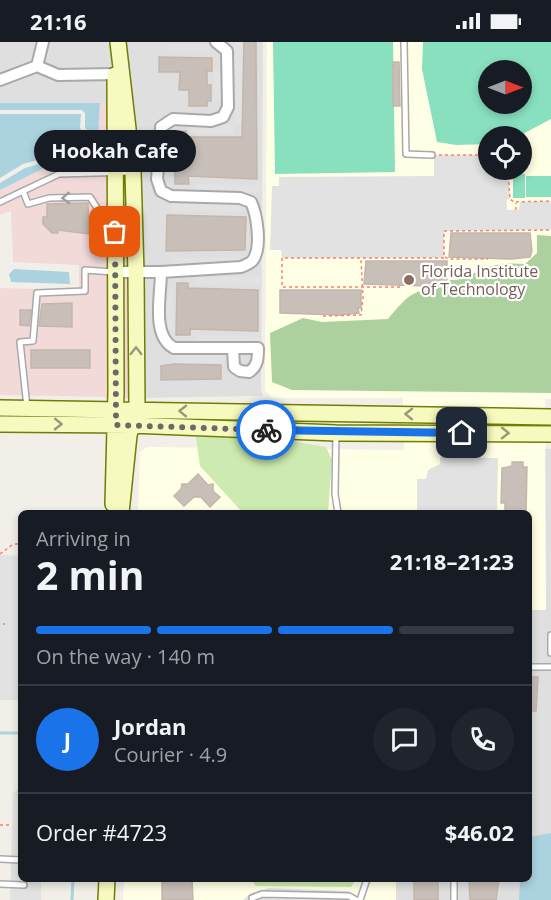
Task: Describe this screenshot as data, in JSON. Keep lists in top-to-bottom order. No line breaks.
{"places":["Hookah Cafe","Florida Institute of Technology"],"north":"right","page":{"status":"21:16","bubble":"Hookah Cafe","heading":["2 min","Arriving in","21:18–21:23"],"panel":["Jordan","Courier · 4.9","Order #4723","$46.02"],"bar":"On the way · 140 m","round":"J"}}
